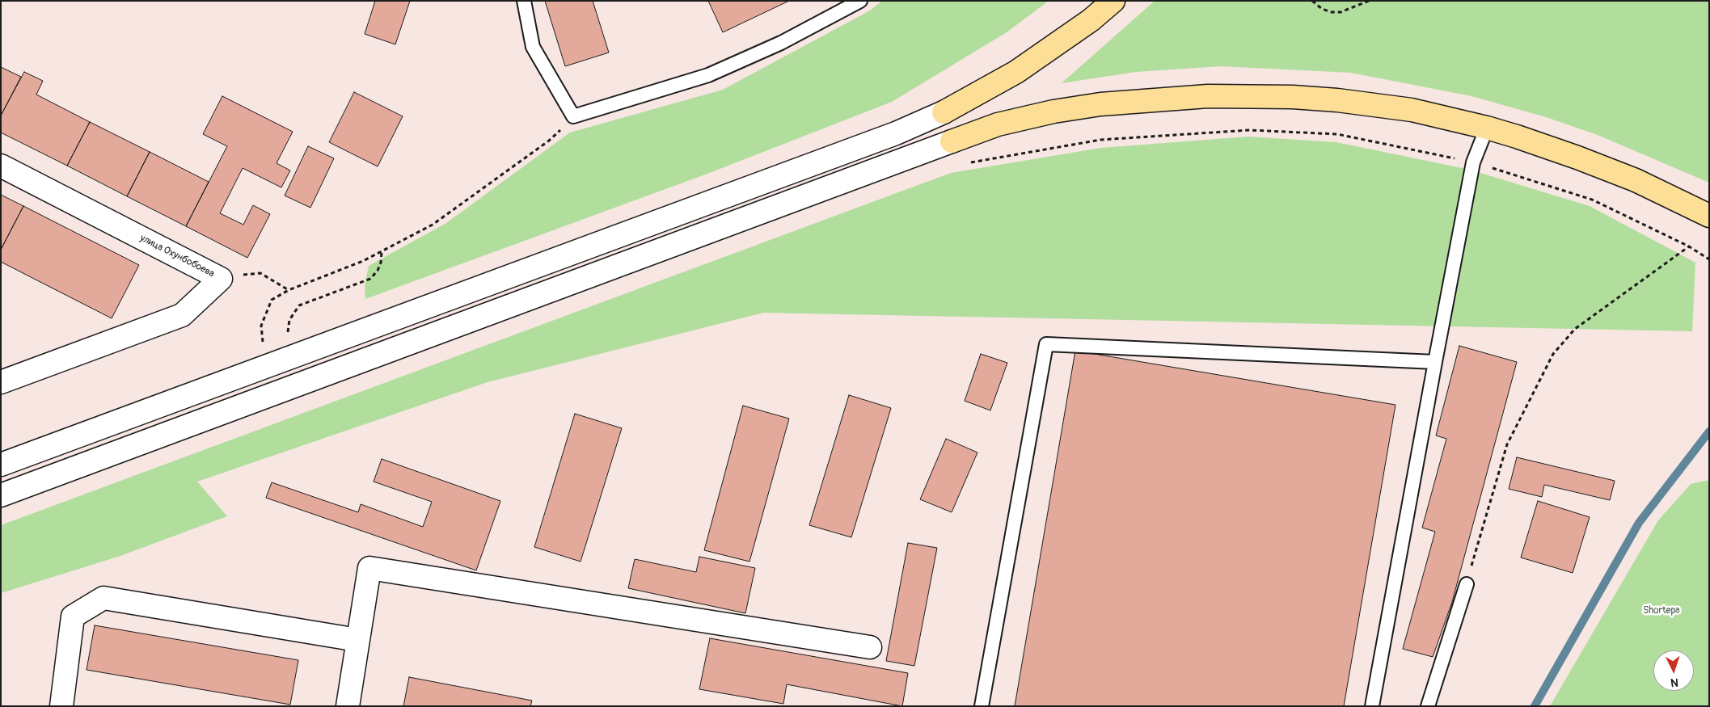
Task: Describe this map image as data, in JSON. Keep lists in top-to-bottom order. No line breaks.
{"streets":{"main road":["улица Охунбобоева"]},"parks":["Shortepa"],"north":"bottom"}
